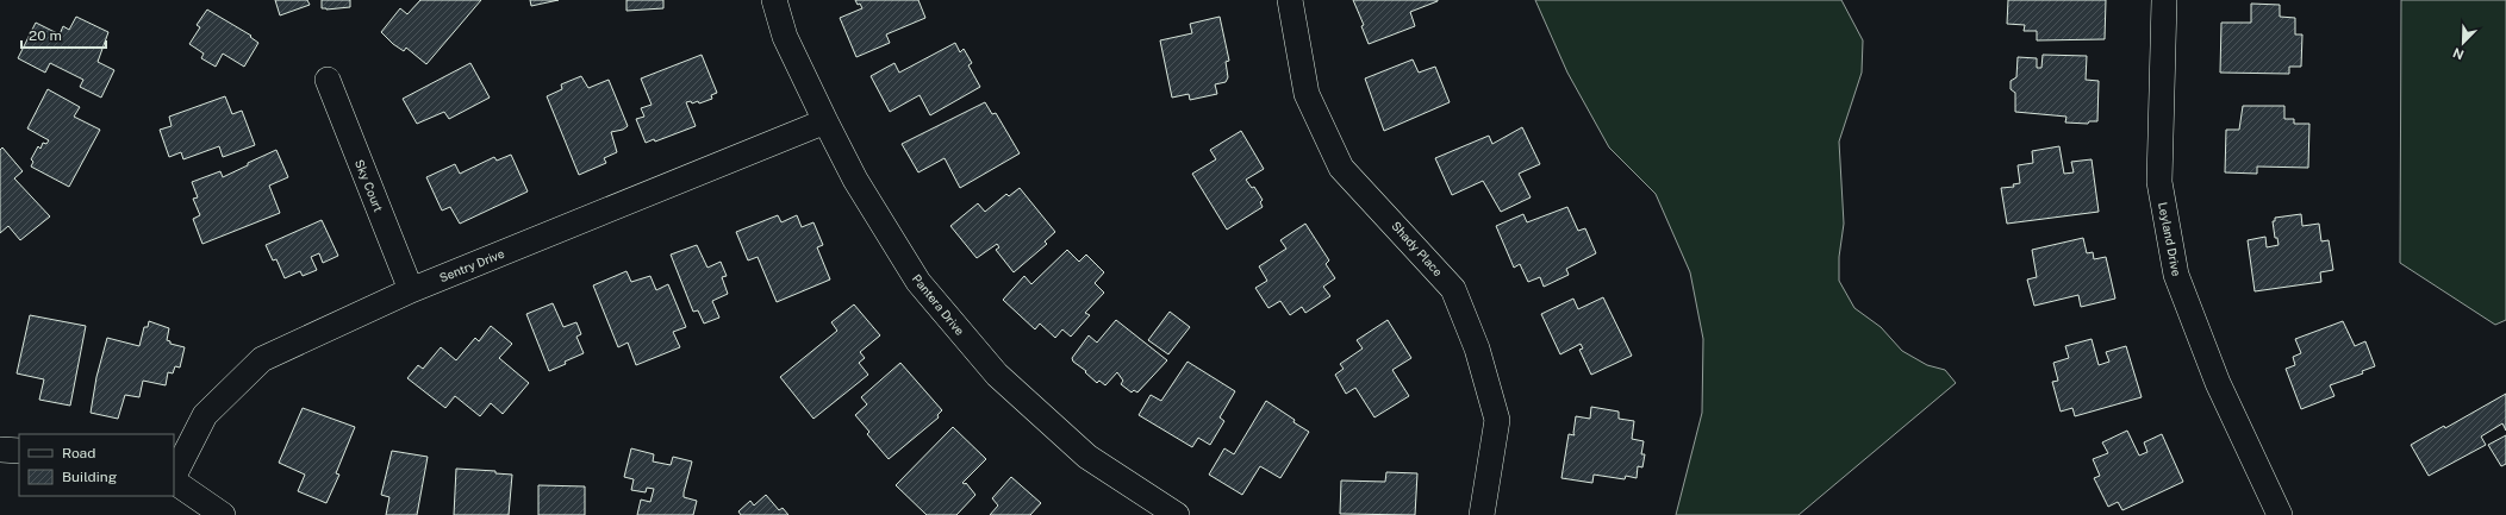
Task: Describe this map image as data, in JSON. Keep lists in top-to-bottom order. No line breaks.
{"streets":{"street":["Sky Court","Leyland Drive","Shady Place","Sentry Drive","Pantera Drive"]},"crossings":[["Sky Court","Sentry Drive"],["Sentry Drive","Pantera Drive"]],"legend":["Road","Building"],"scale_bar":"20 m","north":"bottom left"}
